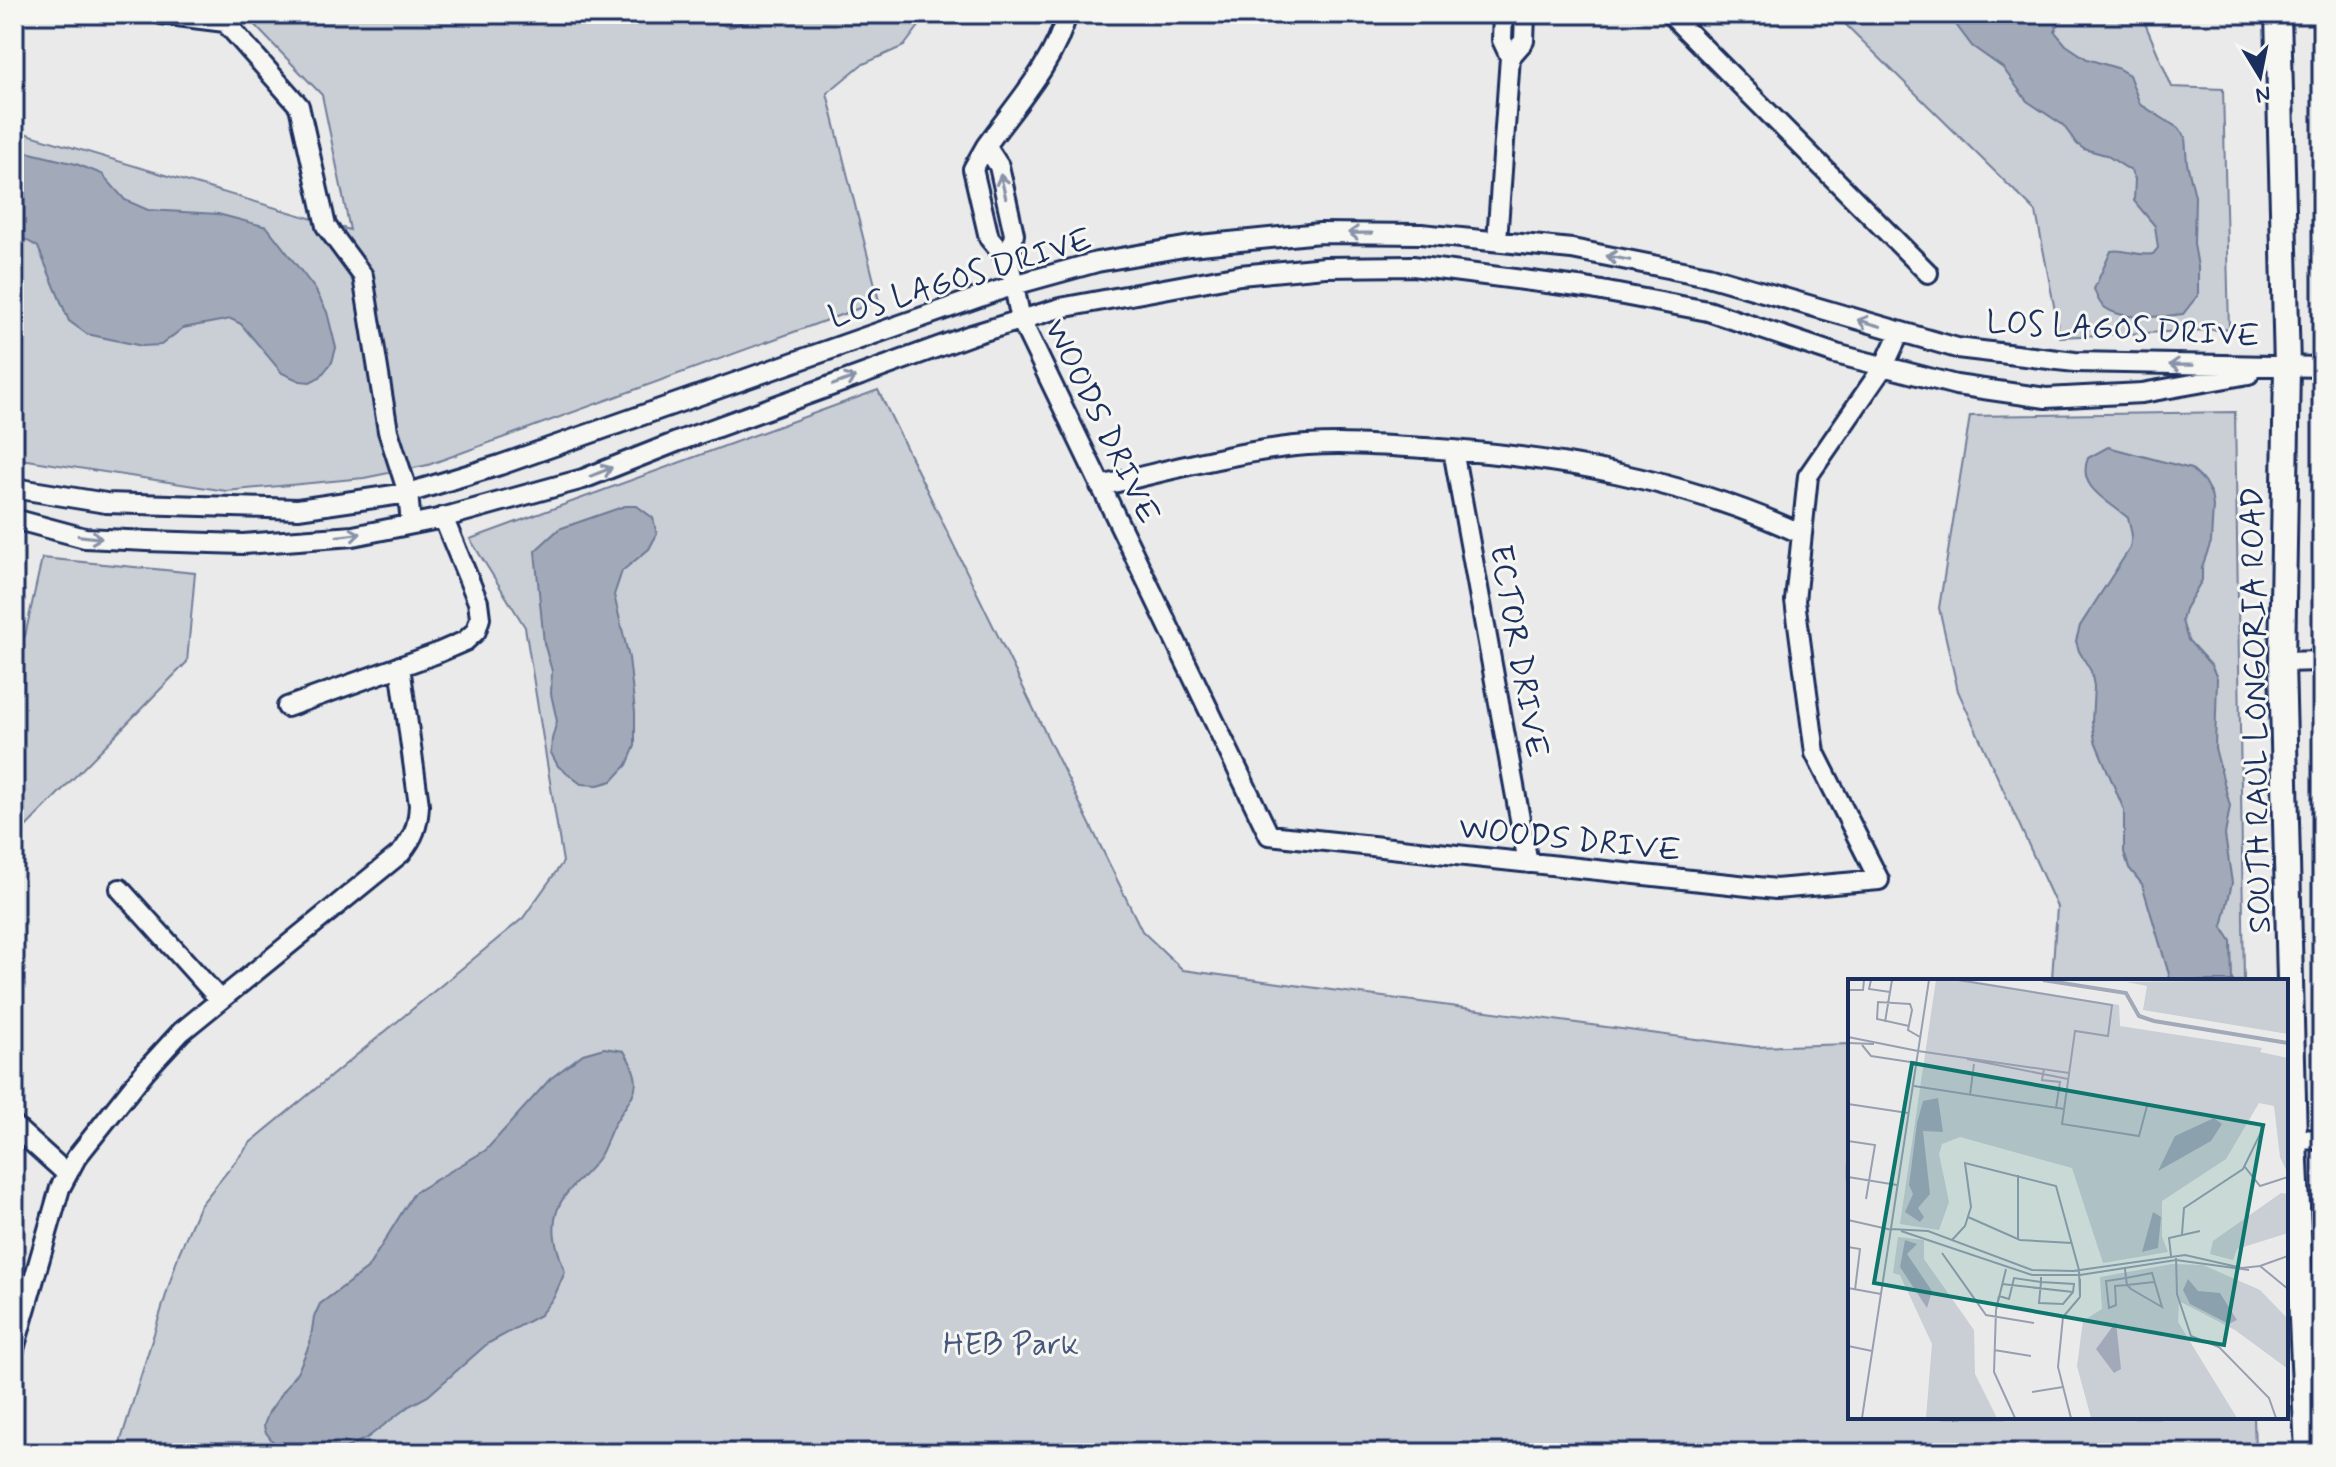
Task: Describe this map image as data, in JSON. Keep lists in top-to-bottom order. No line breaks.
{"streets":{"main road":["SOUTH RAUL LONGORIA ROAD"],"street":["LOS LAGOS DRIVE","WOODS DRIVE","ECTOR DRIVE"]},"crossings":[["LOS LAGOS DRIVE","WOODS DRIVE"],["LOS LAGOS DRIVE","SOUTH RAUL LONGORIA ROAD"],["WOODS DRIVE","ECTOR DRIVE"]],"parks":["HEB Park"],"north":"bottom"}
